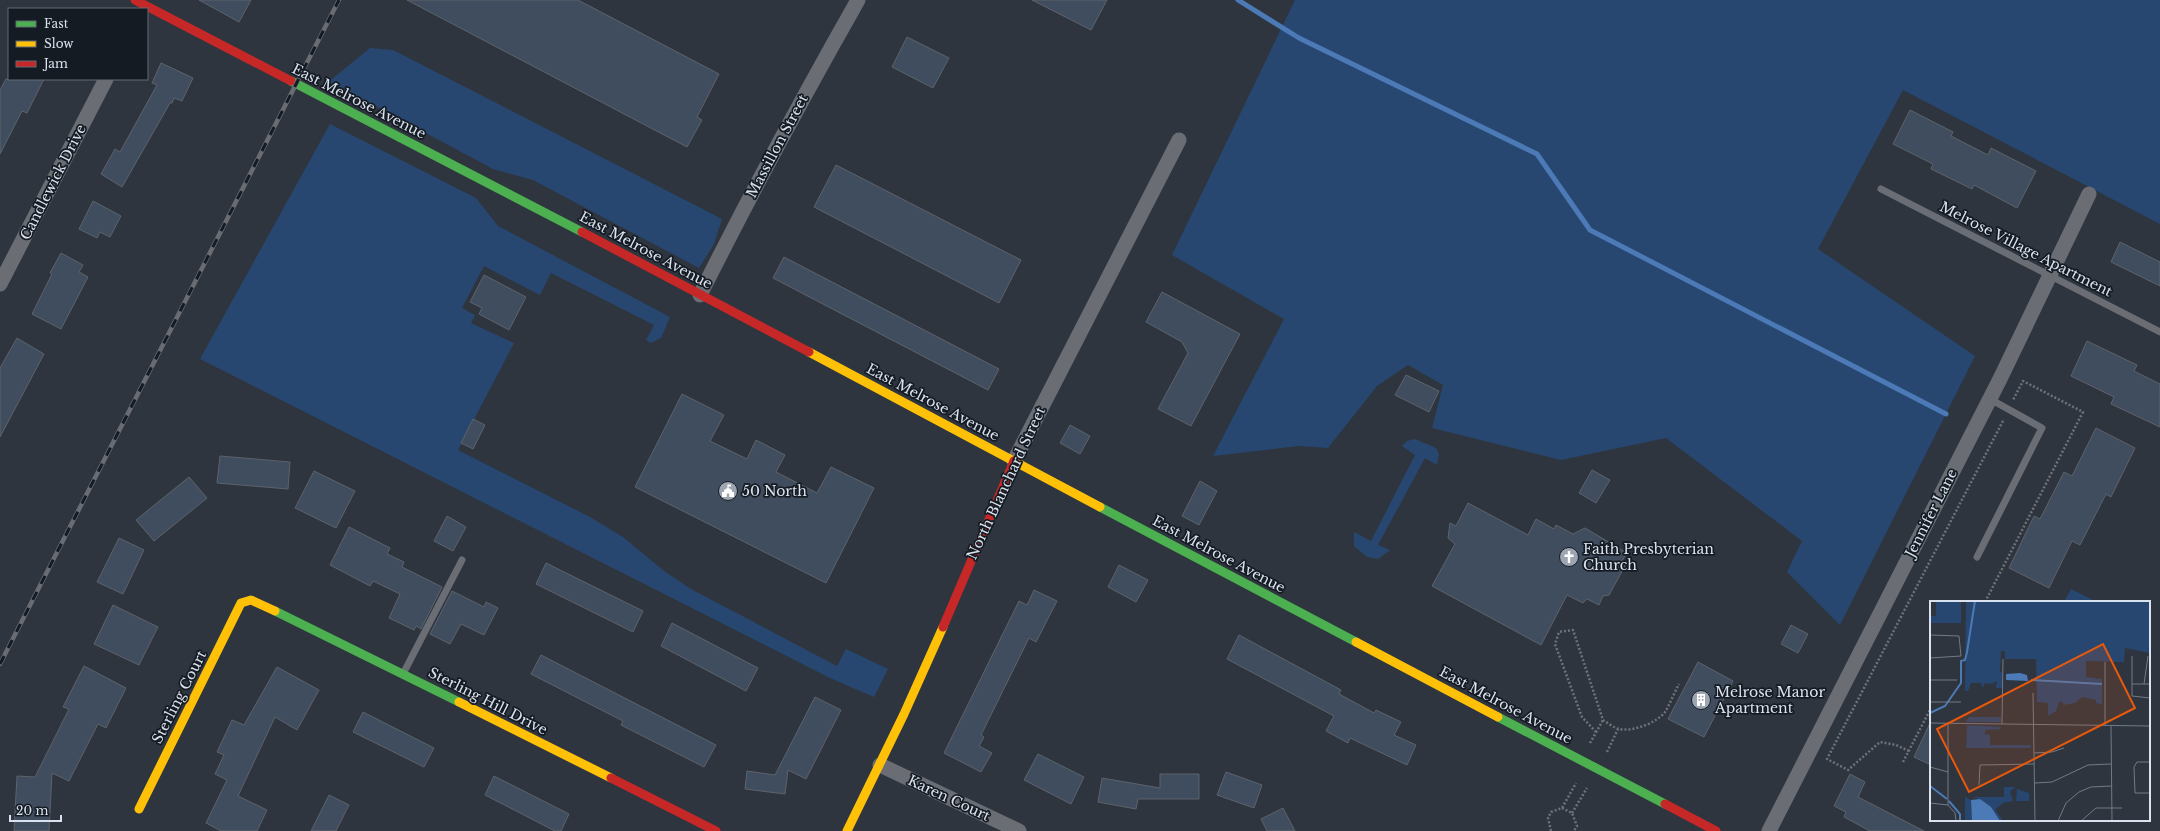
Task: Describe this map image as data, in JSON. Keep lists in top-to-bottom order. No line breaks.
{"streets":{"street":["East Melrose Avenue","Massillon Street","Candlewick Drive","North Blanchard Street","Jennifer Lane","Sterling Court","Sterling Hill Drive","Karen Court"],"lane":["Melrose Village Apartment"]},"crossings":[["East Melrose Avenue","Massillon Street"],["East Melrose Avenue","North Blanchard Street"],["Melrose Village Apartment","Jennifer Lane"],["North Blanchard Street","Karen Court"],["Sterling Court","Sterling Hill Drive"]],"places":{"public building":["50 North"],"church":["Faith Presbyterian Church"],"building":["Melrose Manor Apartment"]},"legend":["Fast","Slow","Jam"],"scale_bar":"20 m"}
